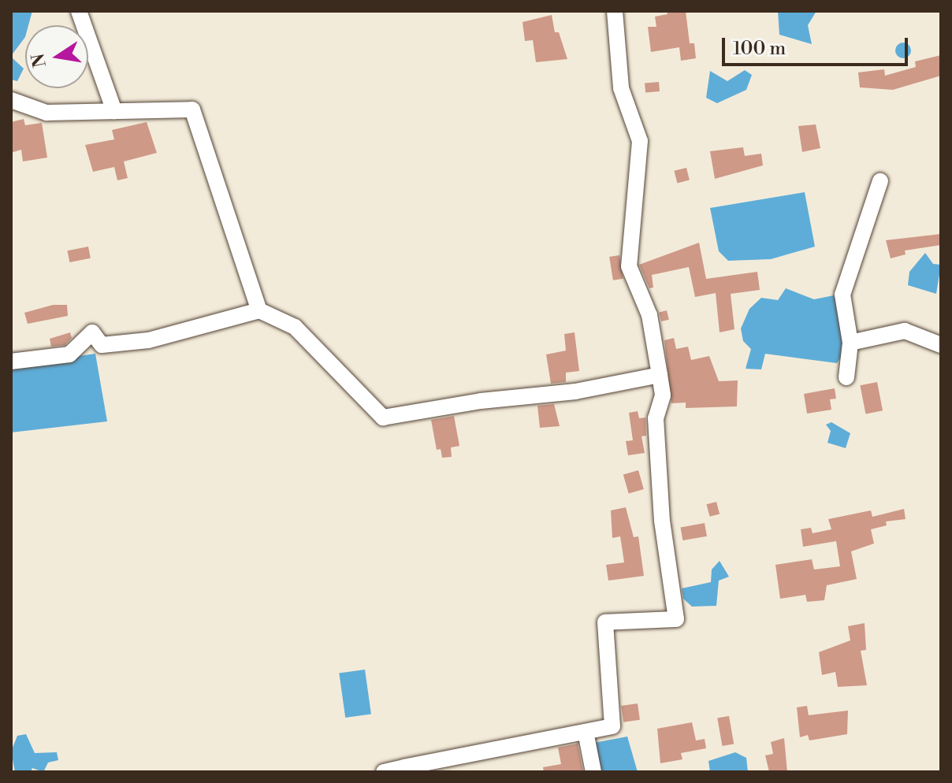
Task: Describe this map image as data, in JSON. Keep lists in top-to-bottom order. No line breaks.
{"scale_bar":"100 m","north":"left"}
